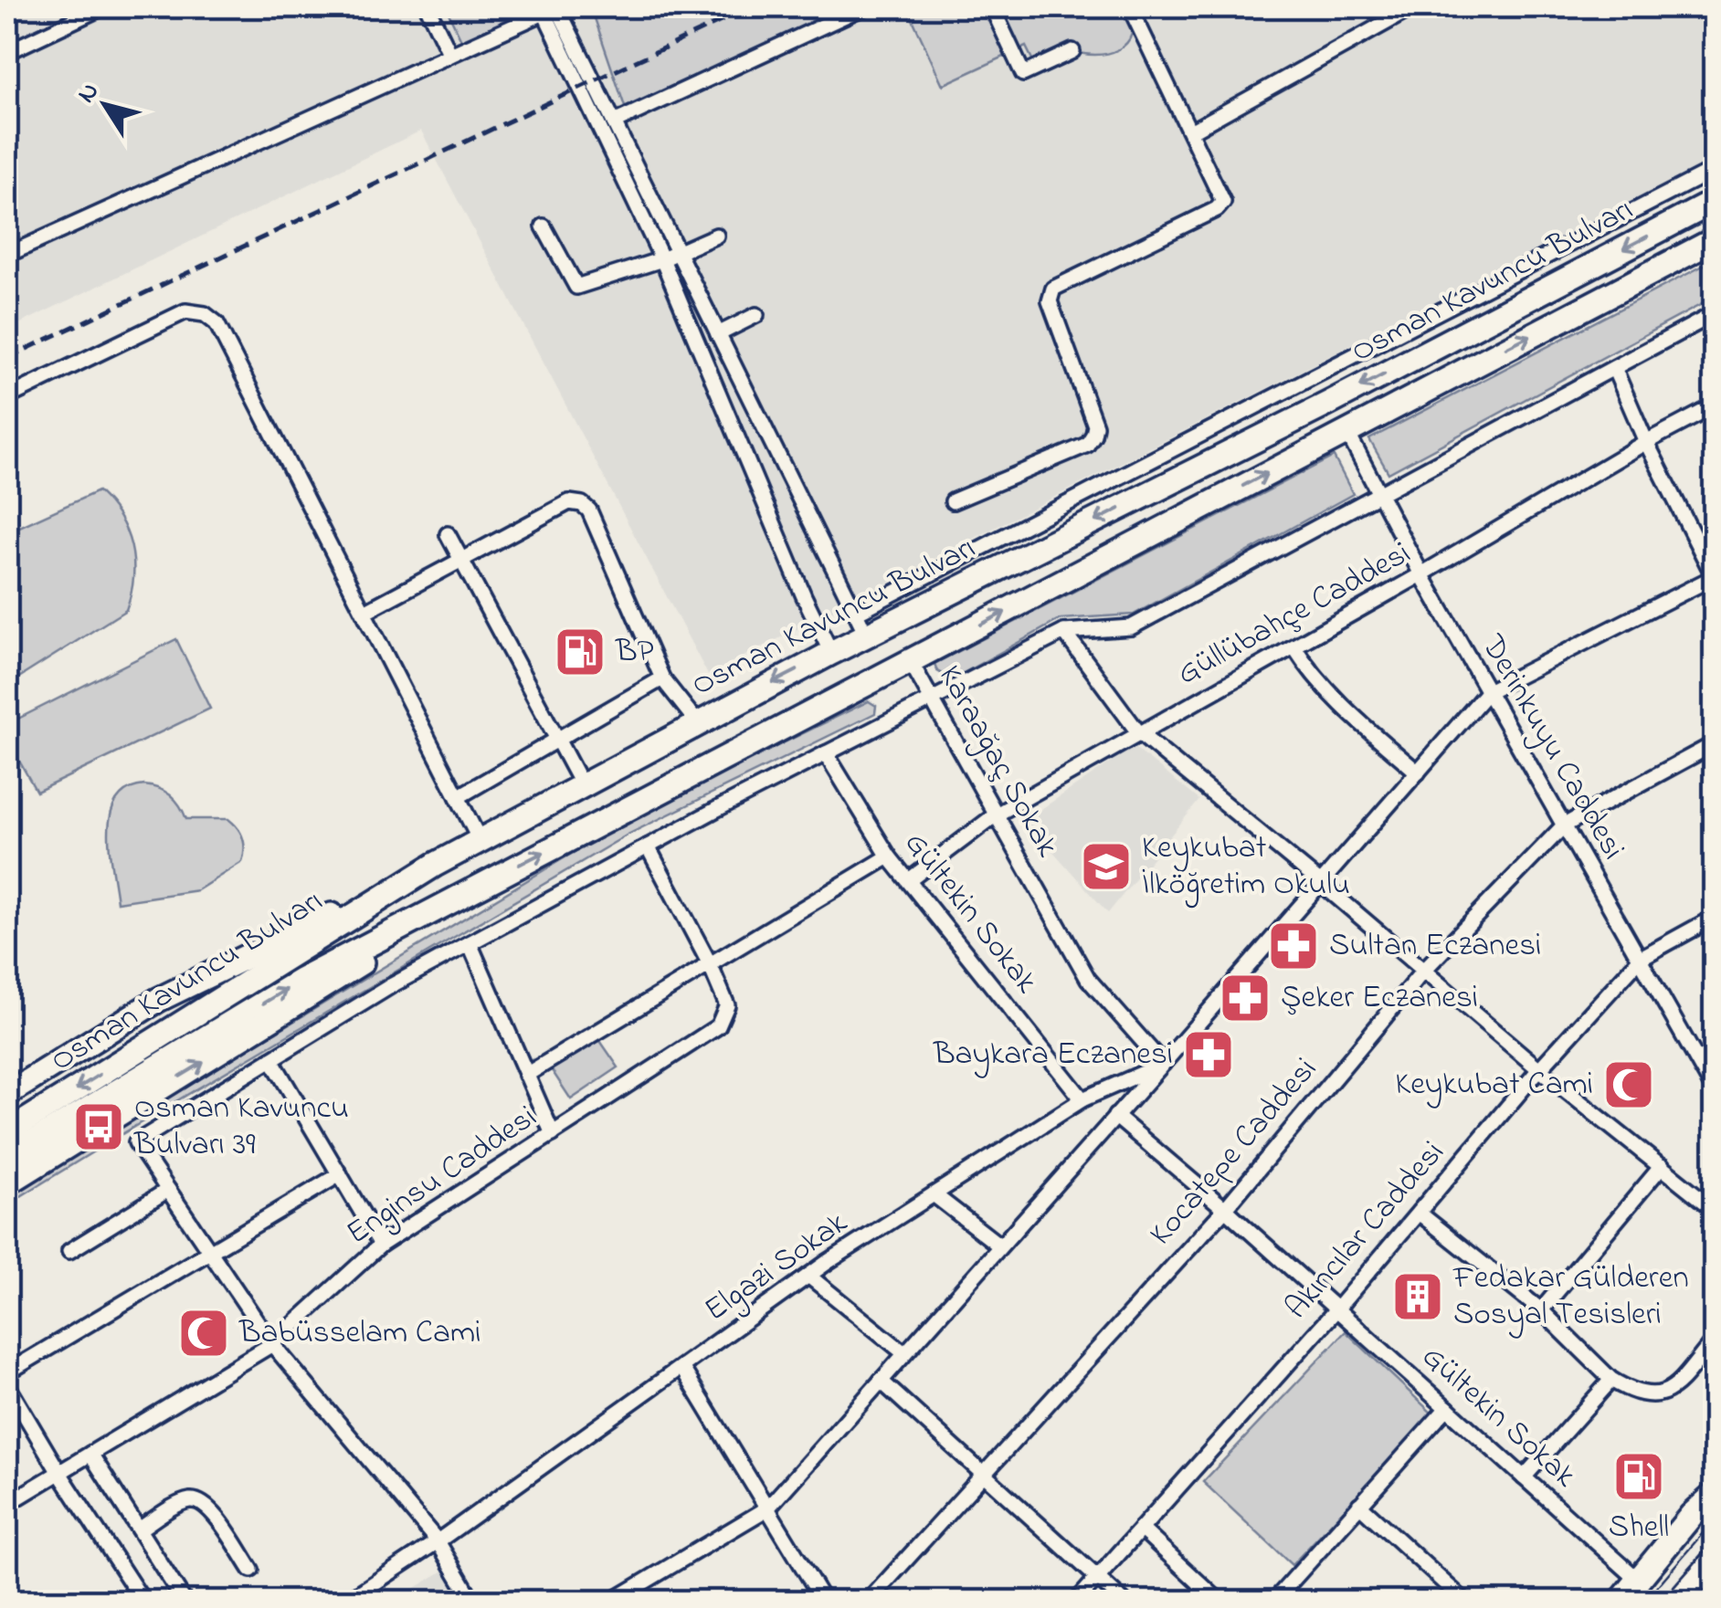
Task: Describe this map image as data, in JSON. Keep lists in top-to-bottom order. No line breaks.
{"streets":{"main road":["Osman Kavuncu Bulvarı"],"street":["Güllübahçe Caddesi","Derinkuyu Caddesi","Karaağaç Sokak","Gültekin Sokak","Kocatepe Caddesi","Enginsu Caddesi","Akıncılar Caddesi","Elgazi Sokak"]},"crossings":[["Osman Kavuncu Bulvarı","Derinkuyu Caddesi"],["Osman Kavuncu Bulvarı","Karaağaç Sokak"],["Güllübahçe Caddesi","Derinkuyu Caddesi"],["Güllübahçe Caddesi","Karaağaç Sokak"],["Güllübahçe Caddesi","Gültekin Sokak"],["Derinkuyu Caddesi","Kocatepe Caddesi"],["Derinkuyu Caddesi","Akıncılar Caddesi"],["Karaağaç Sokak","Elgazi Sokak"],["Gültekin Sokak","Kocatepe Caddesi"],["Gültekin Sokak","Akıncılar Caddesi"],["Gültekin Sokak","Elgazi Sokak"]],"places":{"fuel station":["BP","Shell"],"school or university":["Keykubat İlköğretim Okulu"],"pharmacy":["Sultan Eczanesi","Şeker Eczanesi","Baykara Eczanesi"],"mosque":["Keykubat Cami","Babüsselam Cami"],"bus stop":["Osman Kavuncu Bulvarı 39"],"building":["Fedakar Gülderen Sosyal Tesisleri"]},"north":"top left"}
